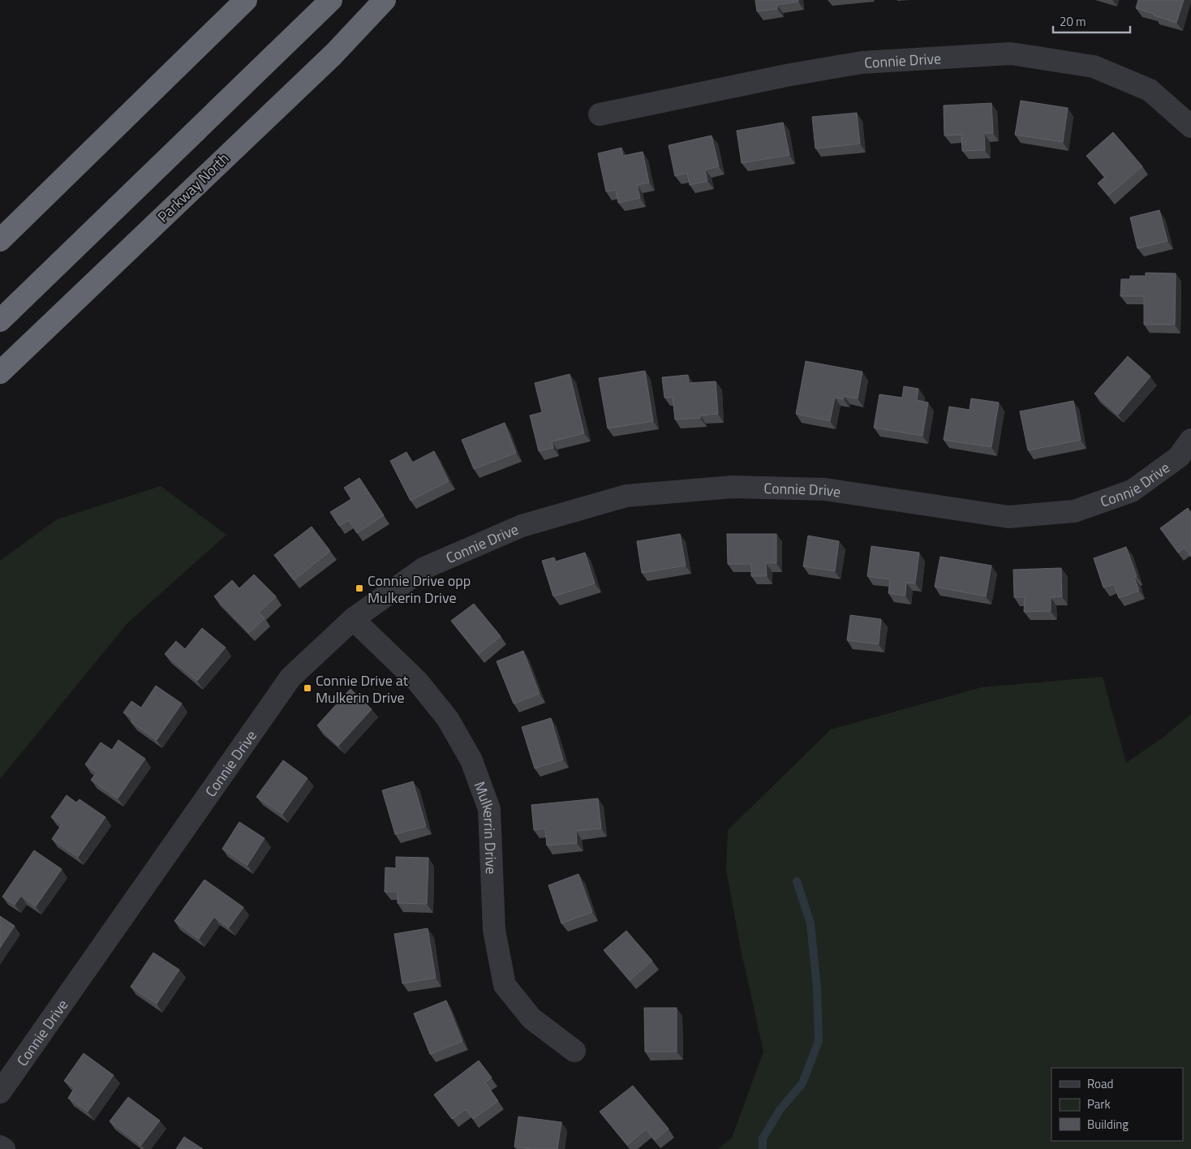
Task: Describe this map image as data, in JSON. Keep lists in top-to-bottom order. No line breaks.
{"streets":{"highway":["Parkway North"],"street":["Connie Drive","Mulkerrin Drive"]},"crossings":[["Connie Drive","Mulkerrin Drive"]],"places":{"transit":["Connie Drive opp Mulkerin Drive","Connie Drive at Mulkerin Drive"]},"legend":["Road","Park","Building"],"scale_bar":"20 m"}
